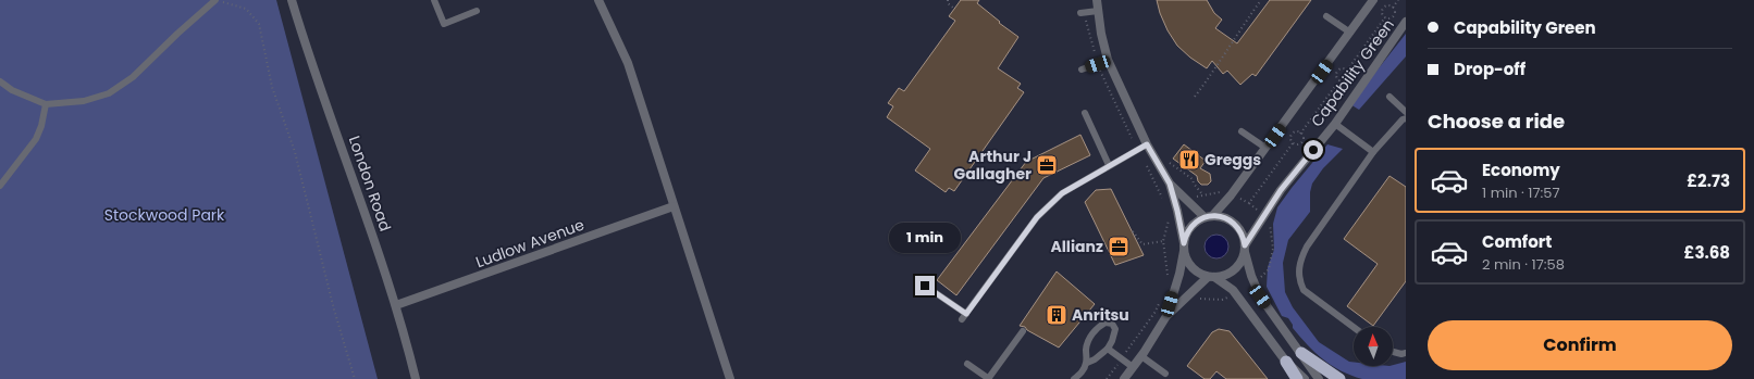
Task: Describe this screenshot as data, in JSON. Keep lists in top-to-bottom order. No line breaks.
{"streets":{"street":["Capability Green","London Road","Ludlow Avenue"]},"crossings":[["London Road","Ludlow Avenue"]],"parks":["Stockwood Park"],"places":{"restaurant":["Greggs"],"office":["Arthur J Gallagher","Allianz"],"building":["Anritsu"]},"north":"top","page":{"banner":["Capability Green","Drop-off"],"heading":"Choose a ride","list":[{"name":"Economy","note":"1 min · 17:57","value":"£2.73"},{"name":"Comfort","note":"2 min · 17:58","value":"£3.68"}],"bubble":"1 min","buttons":"Confirm"}}
